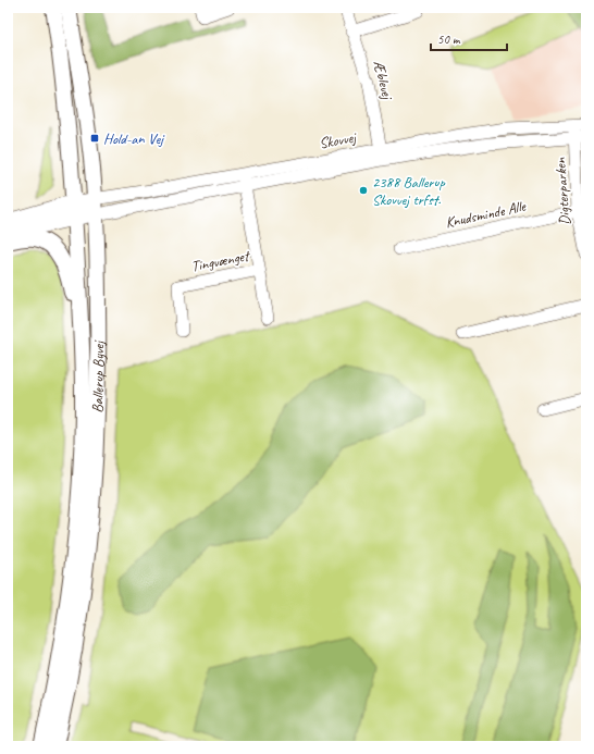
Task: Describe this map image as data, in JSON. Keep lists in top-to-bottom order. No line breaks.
{"streets":{"main road":["Ballerup Byvej"],"street":["Æblevej","Skovvej","Digterparken","Knudsminde Alle","Tingvænget"]},"crossings":[["Æblevej","Skovvej"],["Skovvej","Digterparken"],["Skovvej","Tingvænget"],["Skovvej","Ballerup Byvej"],["Digterparken","Knudsminde Alle"]],"places":{"transit":["Hold-an Vej"],"other":["2388 Ballerup Skovvej trfst."]},"scale_bar":"50 m"}
